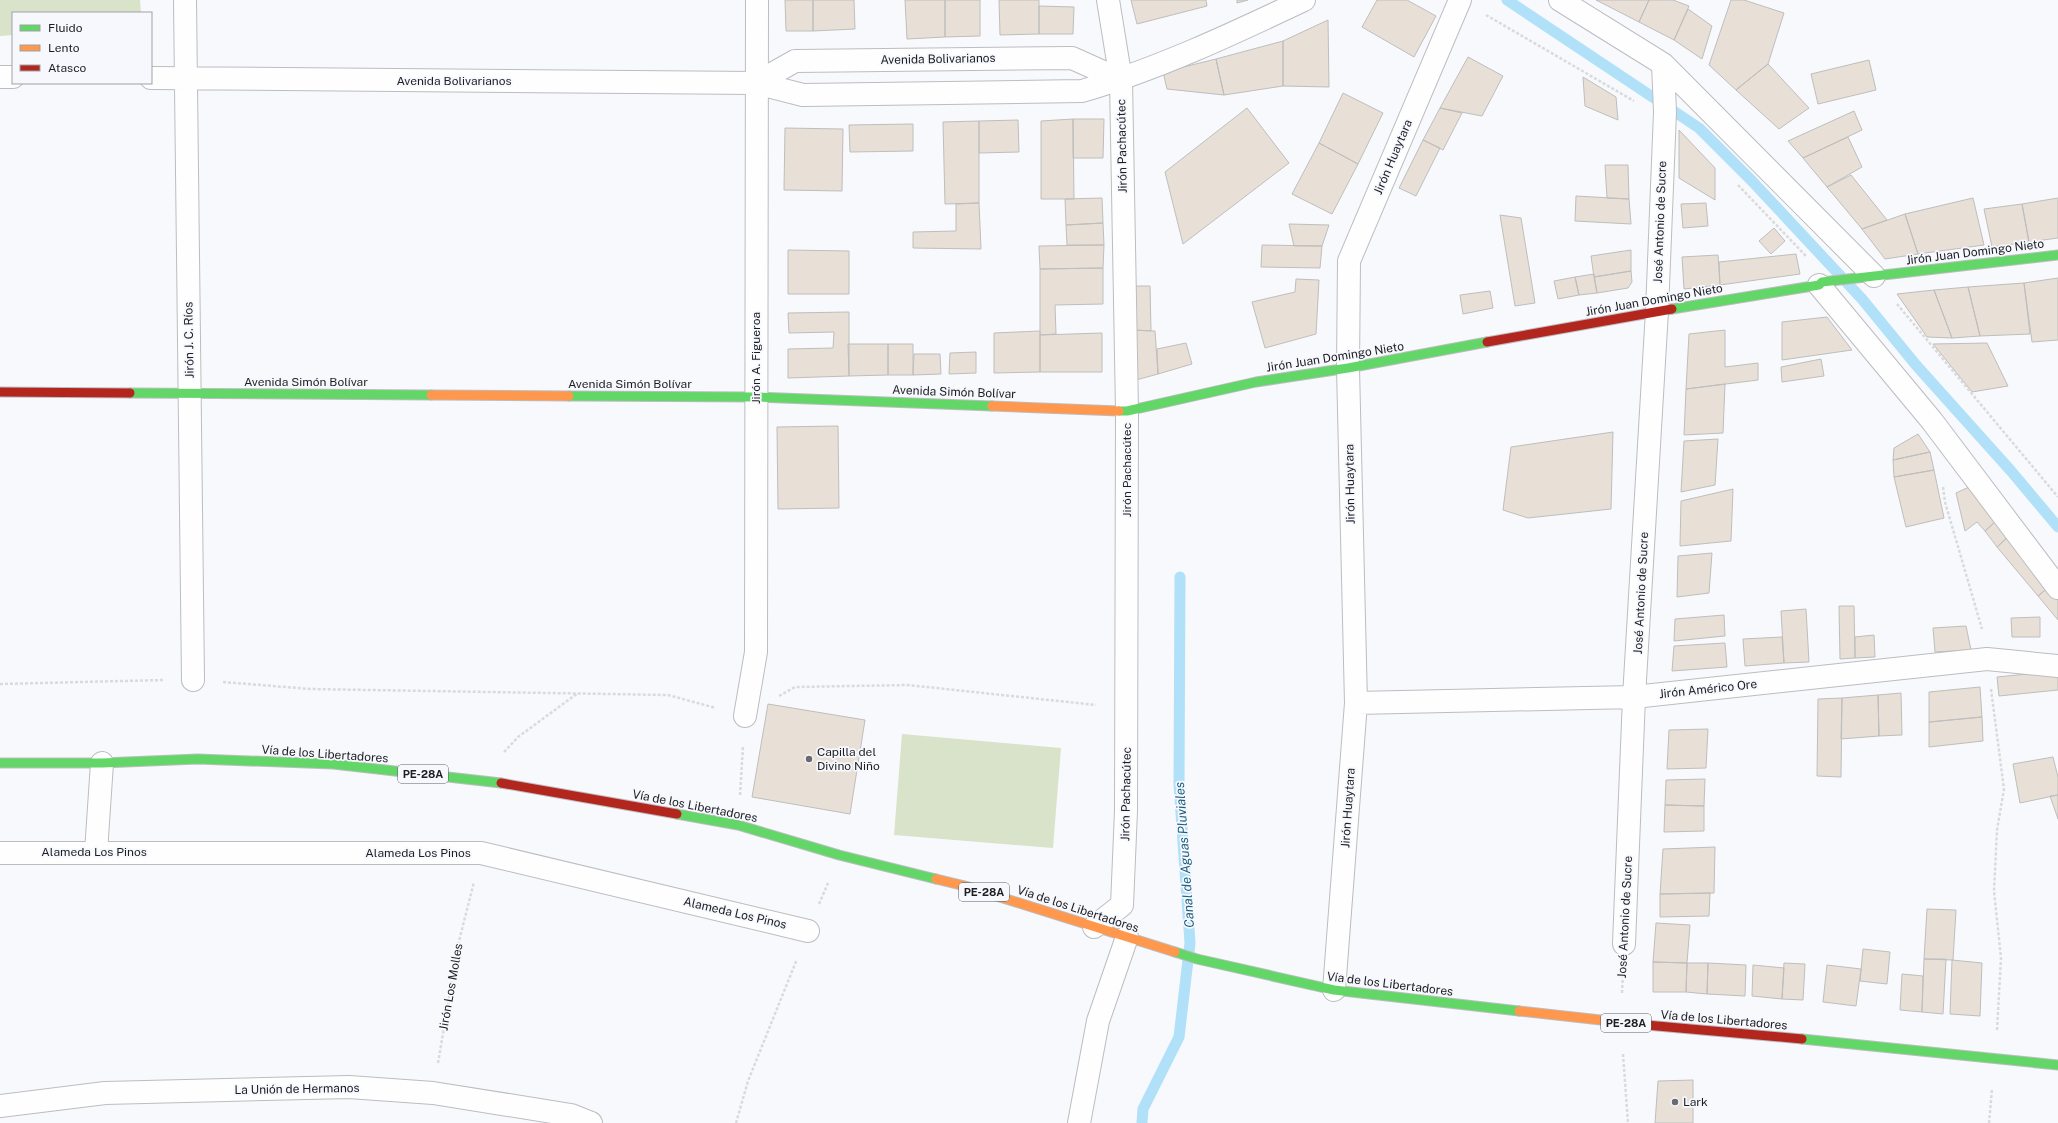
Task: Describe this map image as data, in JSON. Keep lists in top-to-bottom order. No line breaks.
{"streets":{"main road":["Jirón Juan Domingo Nieto","Avenida Simón Bolívar","Vía de los Libertadores","PE-28A"],"street":["Avenida Bolivarianos","Jirón Pachacútec","Jirón Huaytara","José Antonio de Sucre","Jirón J. C. Ríos","Jirón A. Figueroa","Jirón Américo Ore","Alameda Los Pinos","La Unión de Hermanos"],"path":["Jirón Los Molles"]},"crossings":[["Avenida Bolivarianos","Jirón Pachacútec"],["Avenida Bolivarianos","Jirón J. C. Ríos"],["Avenida Bolivarianos","Jirón A. Figueroa"],["Jirón Pachacútec","Avenida Simón Bolívar"],["Jirón Pachacútec","Vía de los Libertadores"],["Jirón Huaytara","Jirón Juan Domingo Nieto"],["Jirón Huaytara","Jirón Américo Ore"],["Jirón Huaytara","Vía de los Libertadores"],["José Antonio de Sucre","Jirón Juan Domingo Nieto"],["José Antonio de Sucre","Jirón Américo Ore"],["José Antonio de Sucre","Vía de los Libertadores"],["Jirón Juan Domingo Nieto","Avenida Simón Bolívar"],["Jirón J. C. Ríos","Avenida Simón Bolívar"],["Jirón A. Figueroa","Avenida Simón Bolívar"],["Alameda Los Pinos","Jirón Los Molles"],["Jirón Los Molles","La Unión de Hermanos"]],"water":["Canal de Aguas Pluviales"],"places":["Capilla del Divino Niño","Lark"],"legend":["Fluido","Lento","Atasco"]}
